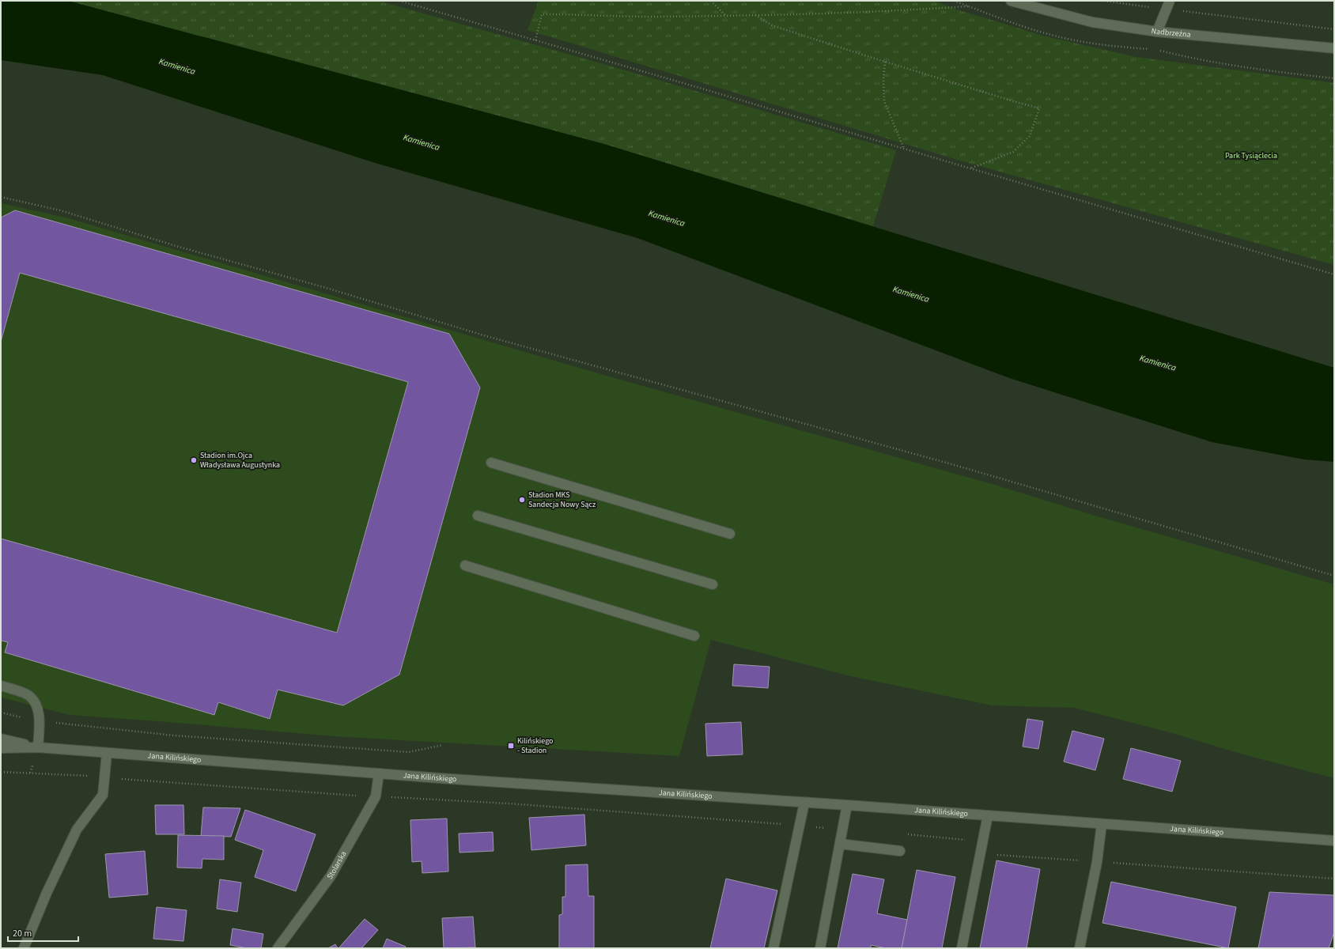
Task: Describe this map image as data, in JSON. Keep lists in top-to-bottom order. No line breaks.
{"streets":{"main road":["Nadbrzeżna","Jana Kilińskiego","Stolarska"]},"crossings":[["Jana Kilińskiego","Stolarska"]],"water":["Kamienica"],"parks":["Park Tysiąclecia"],"places":{"other":["Stadion im.Ojca Władysława Augustynka","Stadion MKS Sandecja Nowy Sącz"],"transit":["Kilińskiego - Stadion"]},"scale_bar":"20 m"}
